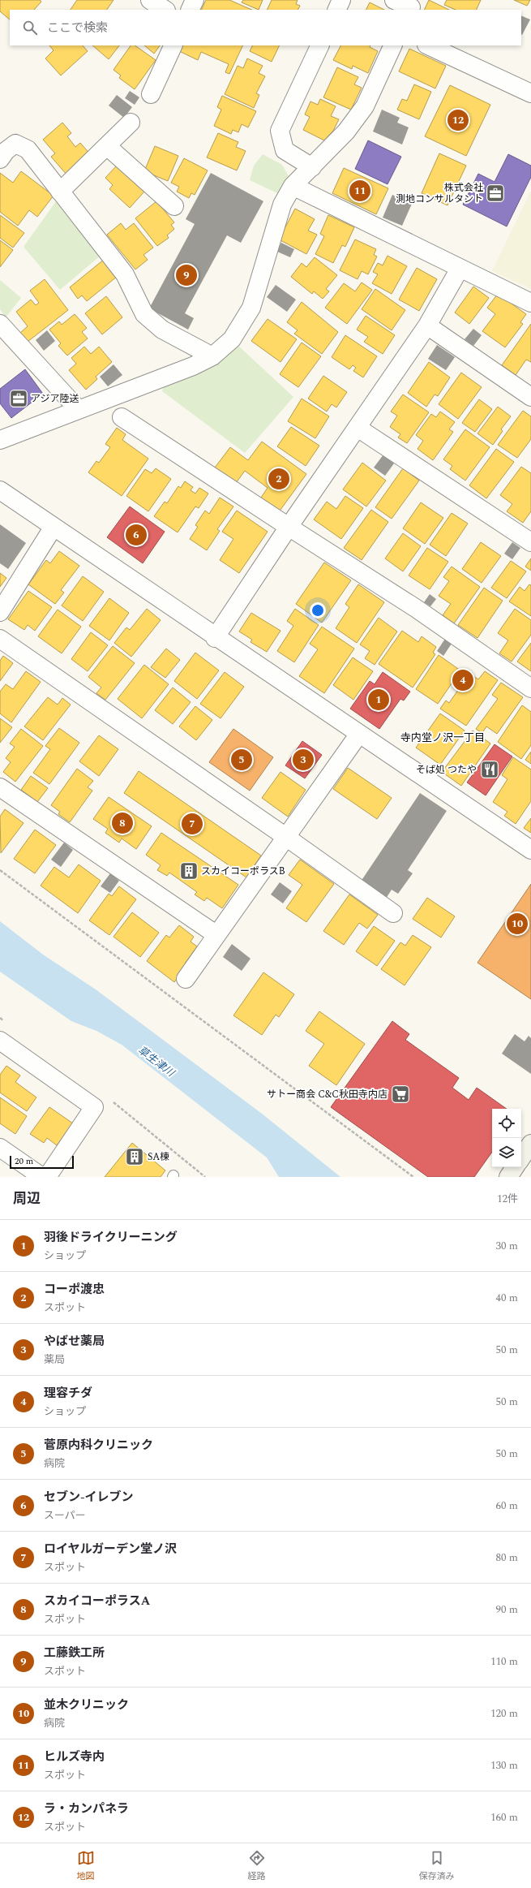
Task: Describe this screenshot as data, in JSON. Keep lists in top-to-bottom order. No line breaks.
{"districts":["寺内堂ノ沢一丁目"],"water":["草生津川"],"places":{"office":["株式会社 測地コンサルタント","アジア陸送"],"restaurant":["そば処 つたや"],"building":["スカイコーポラスB","SA棟"],"supermarket":["サトー商会 C&C秋田寺内店"]},"scale_bar":"20 m","page":{"search":"ここで検索","pins":["12","11","9","2","6","4","1","3","5","8","7","10"],"scale":"20 m","heading":["周辺","12件"],"list":[{"mark":"1","name":"羽後ドライクリーニング","note":"ショップ","value":"30 m"},{"mark":"2","name":"コーポ渡忠","note":"スポット","value":"40 m"},{"mark":"3","name":"やばせ薬局","note":"薬局","value":"50 m"},{"mark":"4","name":"理容チダ","note":"ショップ","value":"50 m"},{"mark":"5","name":"菅原内科クリニック","note":"病院","value":"50 m"},{"mark":"6","name":"セブン-イレブン","note":"スーパー","value":"60 m"},{"mark":"7","name":"ロイヤルガーデン堂ノ沢","note":"スポット","value":"80 m"},{"mark":"8","name":"スカイコーポラスA","note":"スポット","value":"90 m"},{"mark":"9","name":"工藤鉄工所","note":"スポット","value":"110 m"},{"mark":"10","name":"並木クリニック","note":"病院","value":"120 m"},{"mark":"11","name":"ヒルズ寺内","note":"スポット","value":"130 m"},{"mark":"12","name":"ラ・カンパネラ","note":"スポット","value":"160 m"}],"nav":["地図","経路","保存済み"]}}
